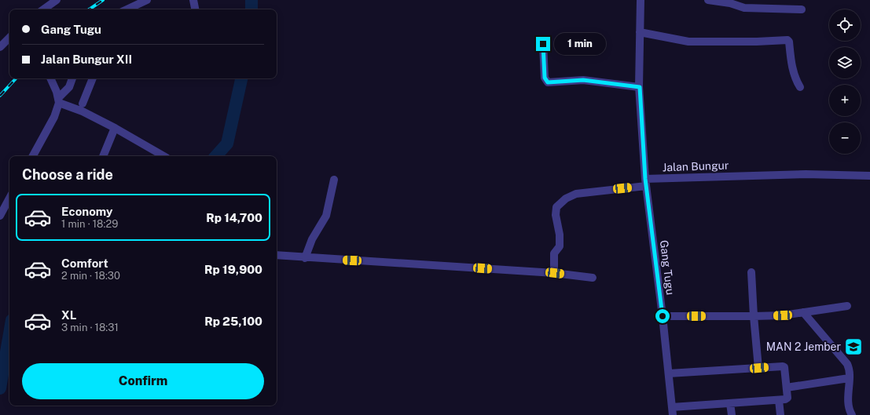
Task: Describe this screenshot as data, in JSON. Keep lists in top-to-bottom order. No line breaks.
{"streets":{"street":["Jalan Bungur","Gang Tugu"]},"crossings":[["Jalan Bungur","Gang Tugu"]],"places":{"school or university":["MAN 2 Jember"]},"page":{"map_buttons":["+","−"],"banner":["Gang Tugu","Jalan Bungur XII"],"bubble":"1 min","heading":"Choose a ride","list":[{"name":"Economy","note":"1 min · 18:29","value":"Rp 14,700"},{"name":"Comfort","note":"2 min · 18:30","value":"Rp 19,900"},{"name":"XL","note":"3 min · 18:31","value":"Rp 25,100"}],"buttons":"Confirm"}}
